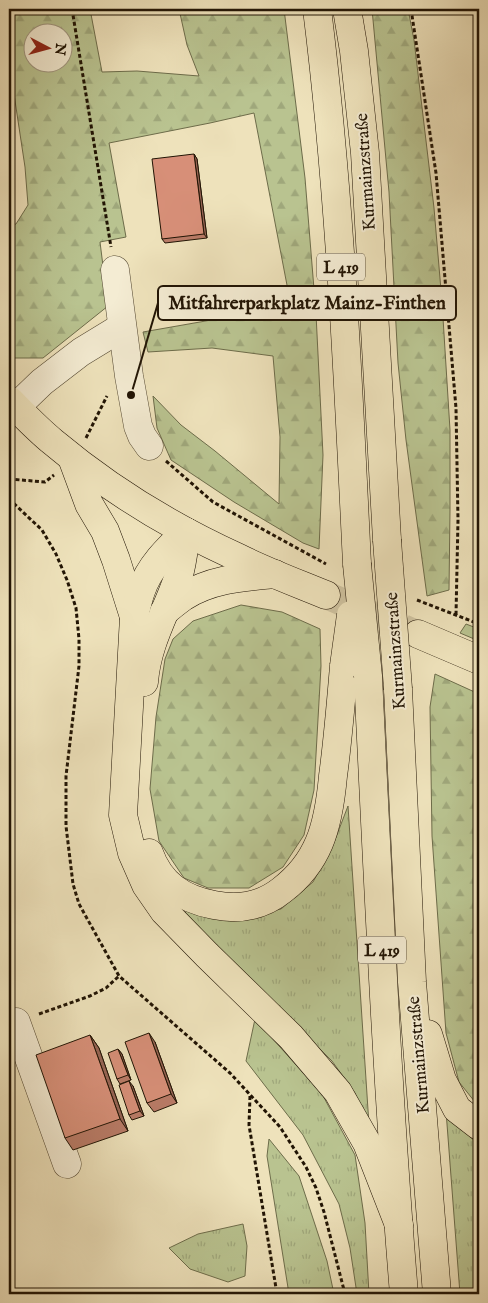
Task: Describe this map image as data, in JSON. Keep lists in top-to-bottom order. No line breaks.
{"streets":{"main road":["Kurmainzstraße","L 419"]},"crossings":[["Kurmainzstraße","L 419"]],"places":["Mitfahrerparkplatz Mainz-Finthen"],"north":"right"}
